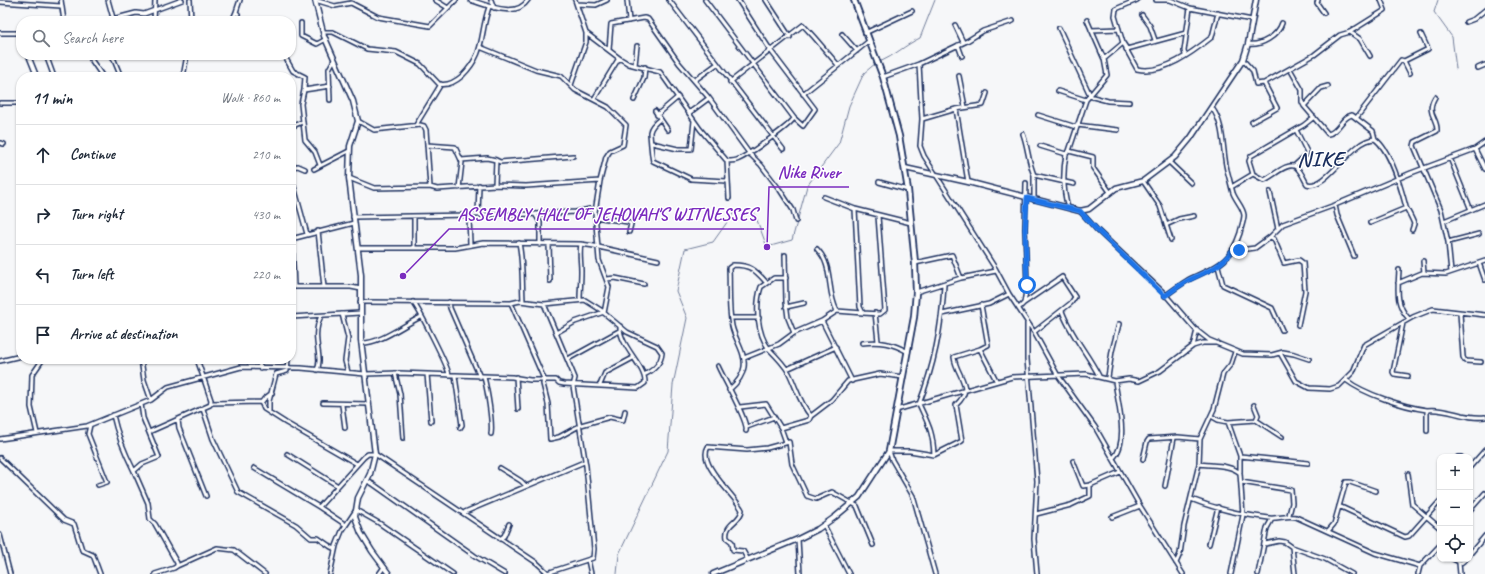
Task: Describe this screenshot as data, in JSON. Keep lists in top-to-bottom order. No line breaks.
{"districts":["NIKE"],"places":["Nike River","ASSEMBLY HALL OF JEHOVAH'S WITNESSES"],"page":{"search":"Search here","heading":["11 min","Walk · 860 m"],"list":[["Continue","210 m"],["Turn right","430 m"],["Turn left","220 m"],"Arrive at destination"],"map_buttons":["+","−"]}}
